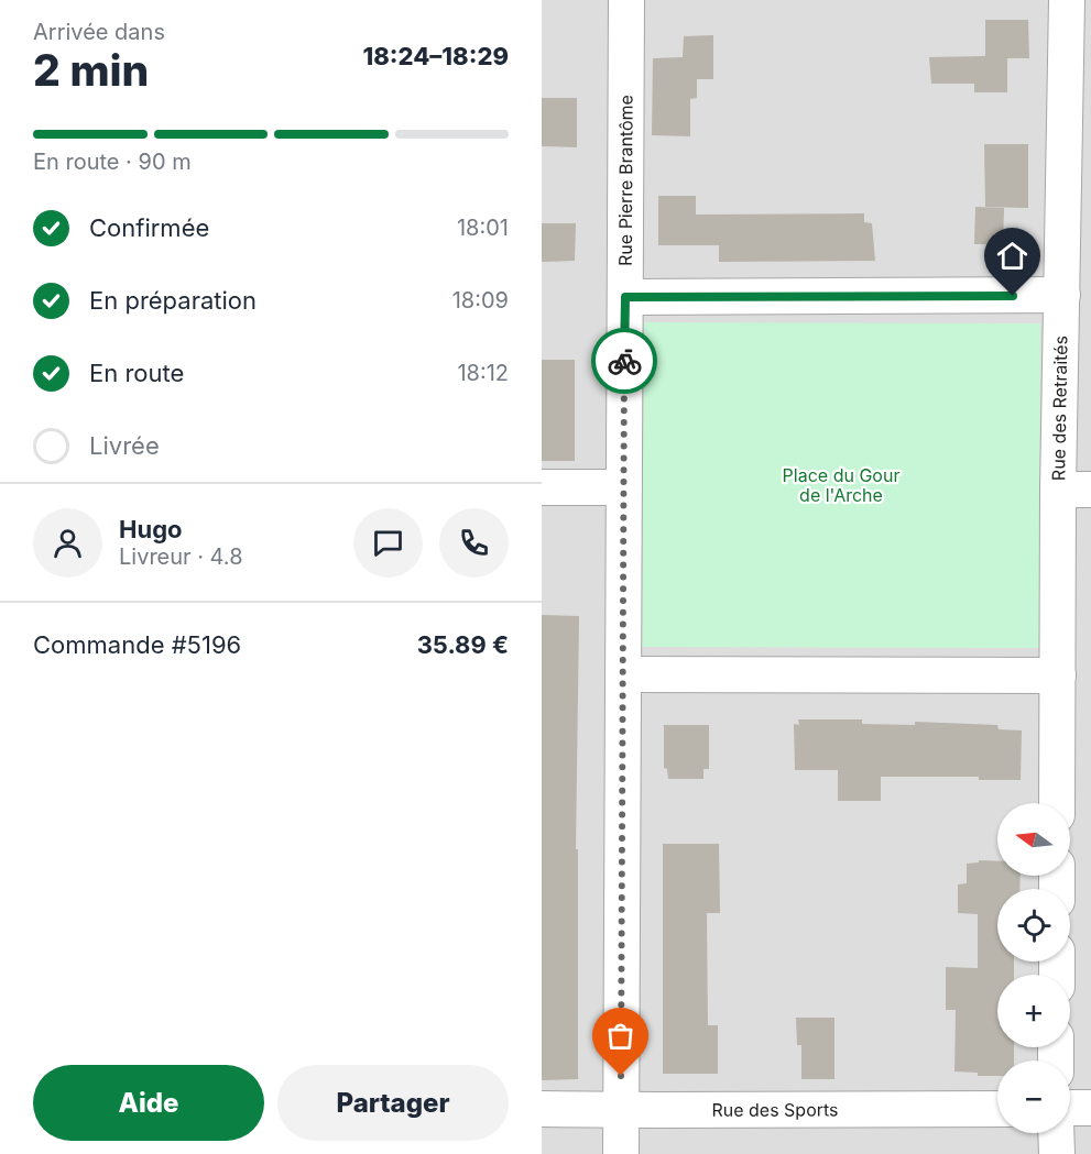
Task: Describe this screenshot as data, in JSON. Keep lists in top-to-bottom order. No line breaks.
{"streets":{"street":["Rue Pierre Brantôme","Rue des Retraités","Rue des Sports"]},"crossings":[["Rue Pierre Brantôme","Rue des Sports"]],"parks":["Place du Gour de l'Arche"],"north":"left","page":{"heading":["2 min","Arrivée dans","18:24–18:29"],"panel":["Hugo","Livreur · 4.8","Commande #5196","35.89 €"],"bar":"En route · 90 m","list":[["Confirmée","18:01"],["En préparation","18:09"],["En route","18:12"],"Livrée"],"map_buttons":["+","−"],"buttons":["Aide","Partager"]}}
